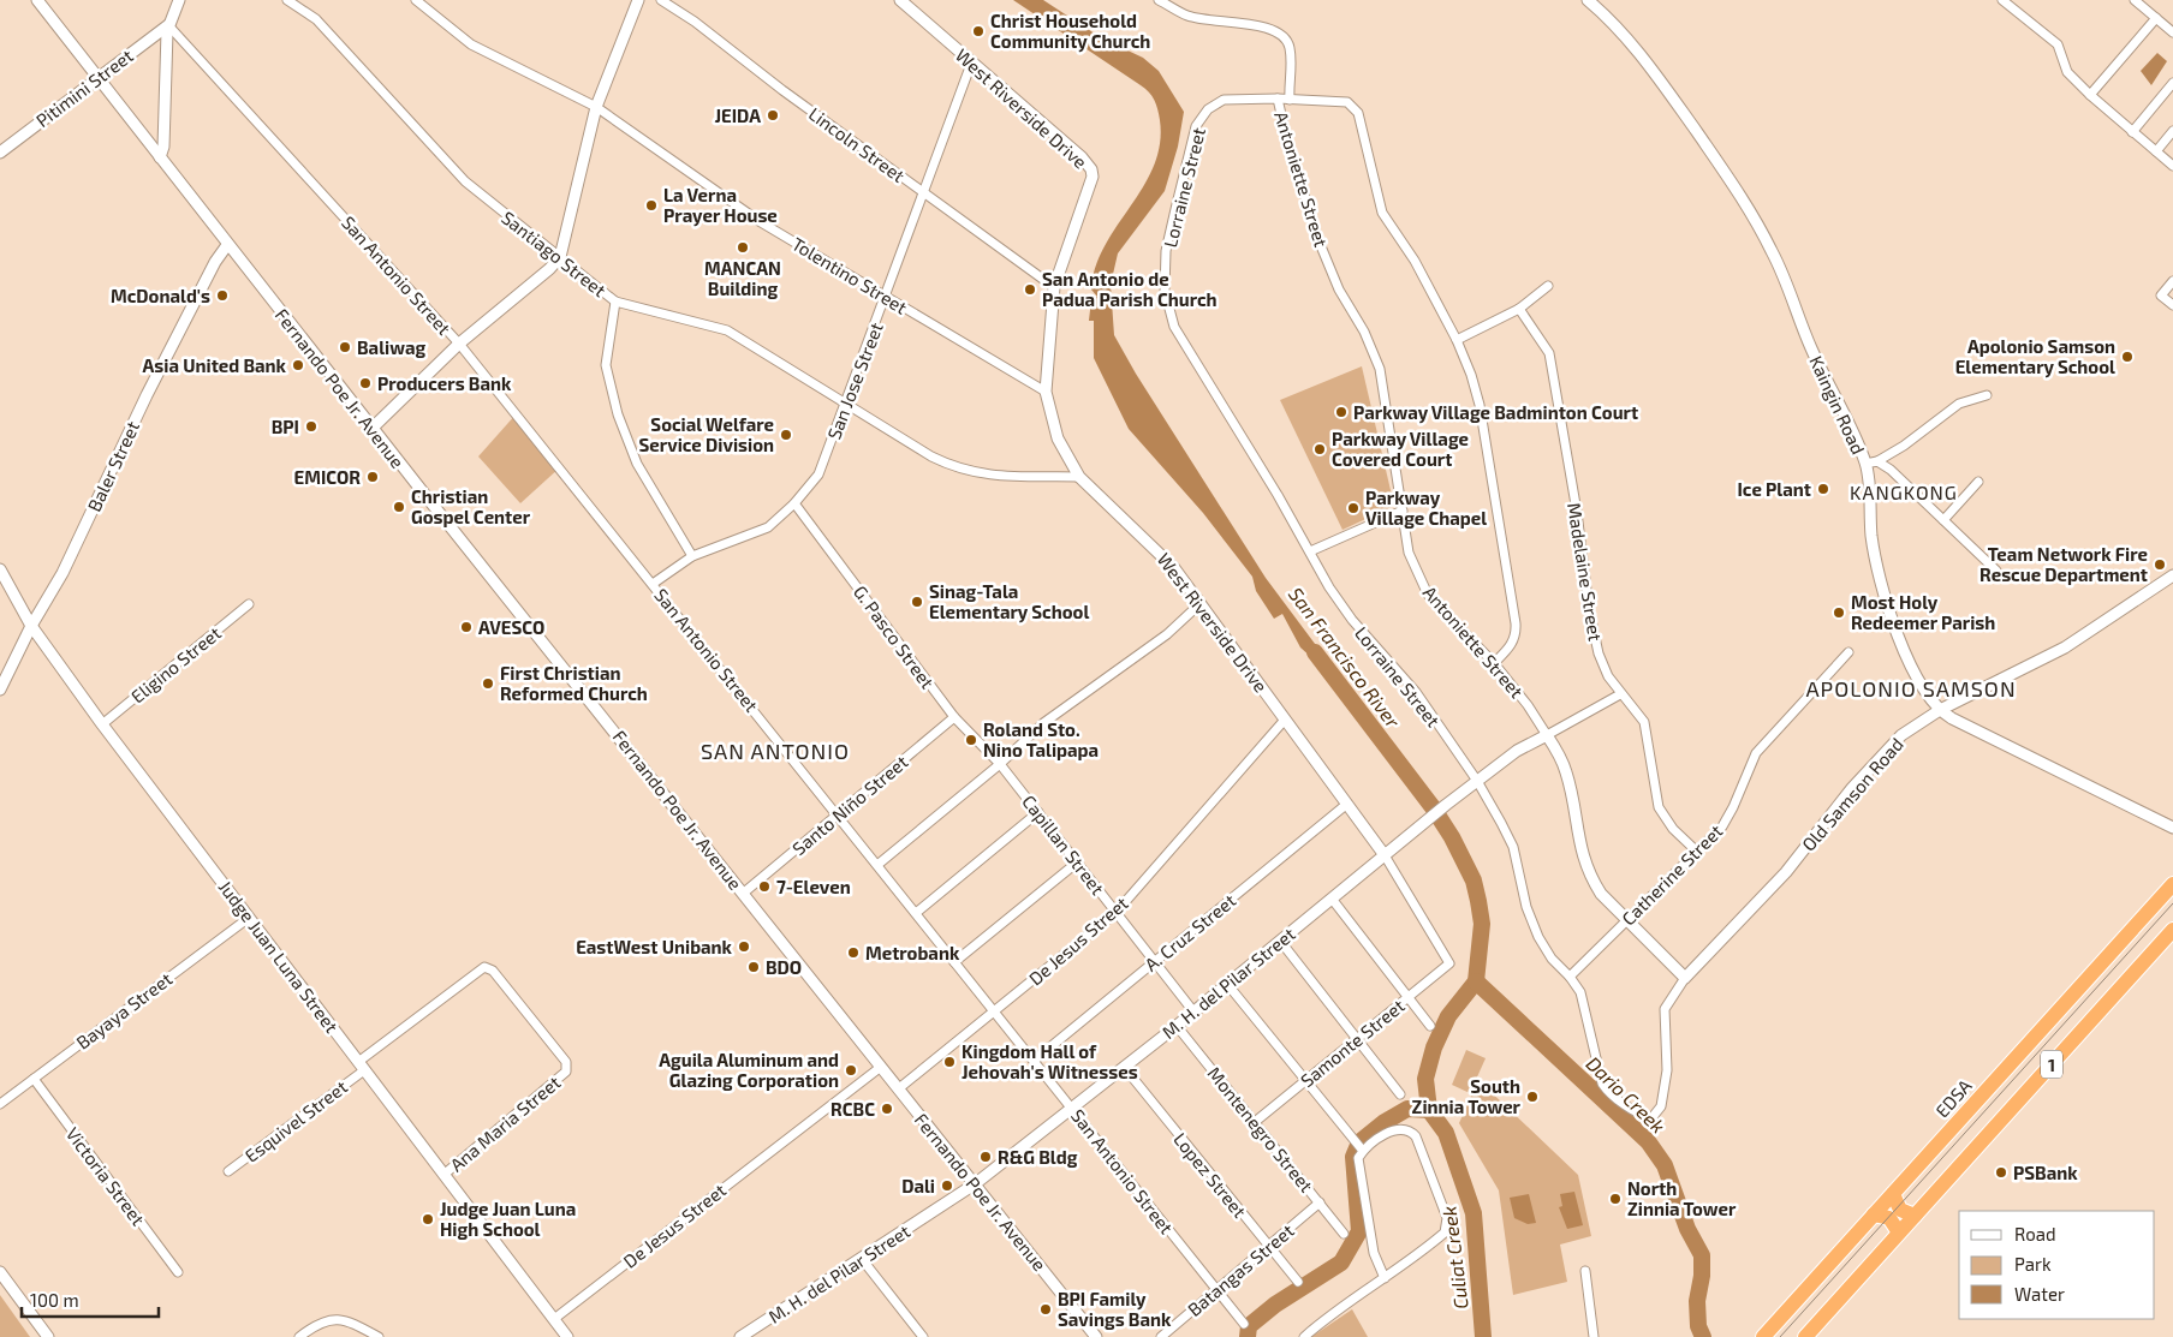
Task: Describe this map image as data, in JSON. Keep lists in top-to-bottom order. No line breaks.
{"streets":{"highway":["1","EDSA"],"street":["Pitimini Street","West Riverside Drive","Lincoln Street","Antoniette Street","Lorraine Street","Santiago Street","San Antonio Street","Tolentino Street","San Jose Street","Fernando Poe Jr. Avenue","Kaingin Road","Baler Street","Madelaine Street","G. Pasco Street","Eligino Street","Old Samson Road","Santo Niño Street","Capillan Street","Catherine Street","A. Cruz Street","De Jesus Street","Judge Juan Luna Street","M. H. del Pilar Street","Bayaya Street","Samonte Street","Esquivel Street","Ana Maria Street","Montenegro Street","Lopez Street","Victoria Street","Batangas Street"]},"crossings":[["Pitimini Street","San Antonio Street"],["Pitimini Street","Fernando Poe Jr. Avenue"],["West Riverside Drive","Lincoln Street"],["West Riverside Drive","Santiago Street"],["West Riverside Drive","Tolentino Street"],["West Riverside Drive","San Jose Street"],["West Riverside Drive","A. Cruz Street"],["West Riverside Drive","De Jesus Street"],["West Riverside Drive","M. H. del Pilar Street"],["West Riverside Drive","Samonte Street"],["Lincoln Street","San Jose Street"],["Antoniette Street","Lorraine Street"],["Antoniette Street","Old Samson Road"],["Antoniette Street","Catherine Street"],["Antoniette Street","M. H. del Pilar Street"],["Lorraine Street","Old Samson Road"],["Lorraine Street","Catherine Street"],["Lorraine Street","M. H. del Pilar Street"],["Santiago Street","San Jose Street"],["San Antonio Street","San Jose Street"],["San Antonio Street","Santo Niño Street"],["San Antonio Street","A. Cruz Street"],["San Antonio Street","De Jesus Street"],["San Antonio Street","M. H. del Pilar Street"],["San Antonio Street","Batangas Street"],["Tolentino Street","San Jose Street"],["San Jose Street","G. Pasco Street"],["Fernando Poe Jr. Avenue","Baler Street"],["Fernando Poe Jr. Avenue","Santo Niño Street"],["Fernando Poe Jr. Avenue","De Jesus Street"],["Fernando Poe Jr. Avenue","M. H. del Pilar Street"],["Kaingin Road","Old Samson Road"],["Baler Street","Judge Juan Luna Street"],["Madelaine Street","Catherine Street"],["G. Pasco Street","Santo Niño Street"],["G. Pasco Street","Capillan Street"],["Eligino Street","Judge Juan Luna Street"],["Capillan Street","A. Cruz Street"],["Capillan Street","De Jesus Street"],["Capillan Street","M. H. del Pilar Street"],["De Jesus Street","Judge Juan Luna Street"],["Judge Juan Luna Street","Bayaya Street"],["Judge Juan Luna Street","Esquivel Street"],["Judge Juan Luna Street","Ana Maria Street"],["M. H. del Pilar Street","Montenegro Street"],["M. H. del Pilar Street","Lopez Street"],["Bayaya Street","Victoria Street"],["Samonte Street","Montenegro Street"],["Esquivel Street","Ana Maria Street"],["Montenegro Street","Batangas Street"],["Lopez Street","Batangas Street"]],"districts":["KANGKONG","APOLONIO SAMSON","SAN ANTONIO"],"water":["San Francisco River","Dario Creek","Culiat Creek"],"places":["Christ Household Community Church","JEIDA","La Verna Prayer House","MANCAN Building","San Antonio de Padua Parish Church","McDonald's","Baliwag","Apolonio Samson Elementary School","Asia United Bank","Producers Bank","Parkway Village Badminton Court","BPI","Social Welfare Service Division","Parkway Village Covered Court","EMICOR","Ice Plant","Christian Gospel Center","Parkway Village Chapel","Team Network Fire Rescue Department","Sinag-Tala Elementary School","Most Holy Redeemer Parish","AVESCO","First Christian Reformed Church","Roland Sto. Nino Talipapa","7-Eleven","EastWest Unibank","Metrobank","BDO","Kingdom Hall of Jehovah's Witnesses","Aguila Aluminum and Glazing Corporation","South Zinnia Tower","RCBC","R&G Bldg","PSBank","Dali","North Zinnia Tower","Judge Juan Luna High School","BPI Family Savings Bank"],"legend":["Road","Park","Water"],"scale_bar":"100 m"}
